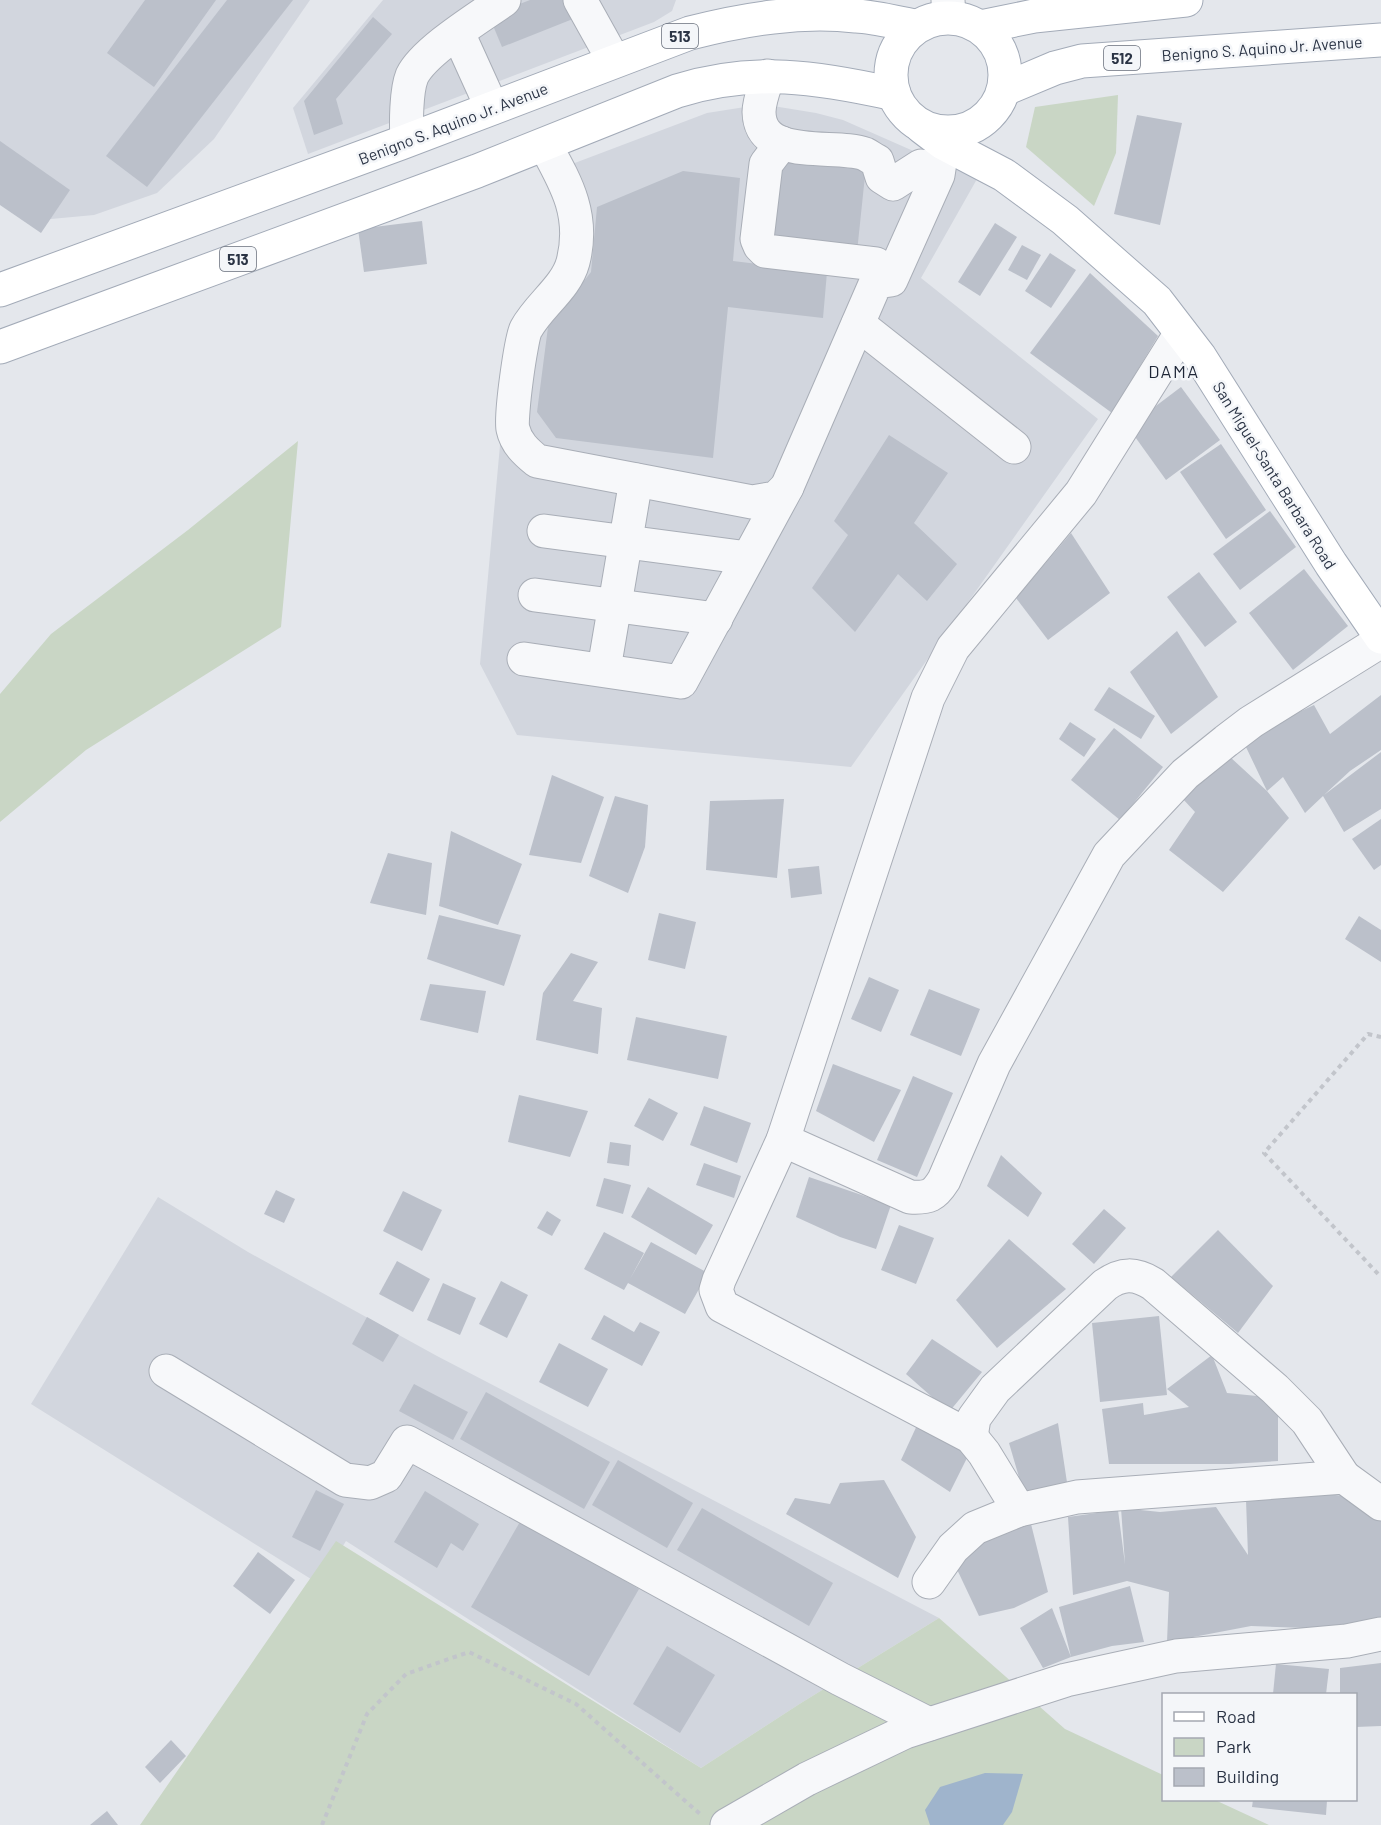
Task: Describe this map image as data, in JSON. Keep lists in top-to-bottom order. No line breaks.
{"streets":{"main road":["513","Benigno S. Aquino Jr. Avenue","512","San Miguel-Santa Barbara Road"]},"crossings":[["513","Benigno S. Aquino Jr. Avenue"],["513","512"],["513","San Miguel-Santa Barbara Road"],["Benigno S. Aquino Jr. Avenue","512"],["Benigno S. Aquino Jr. Avenue","San Miguel-Santa Barbara Road"],["512","San Miguel-Santa Barbara Road"]],"districts":["DAMA"],"legend":["Road","Park","Building"]}
